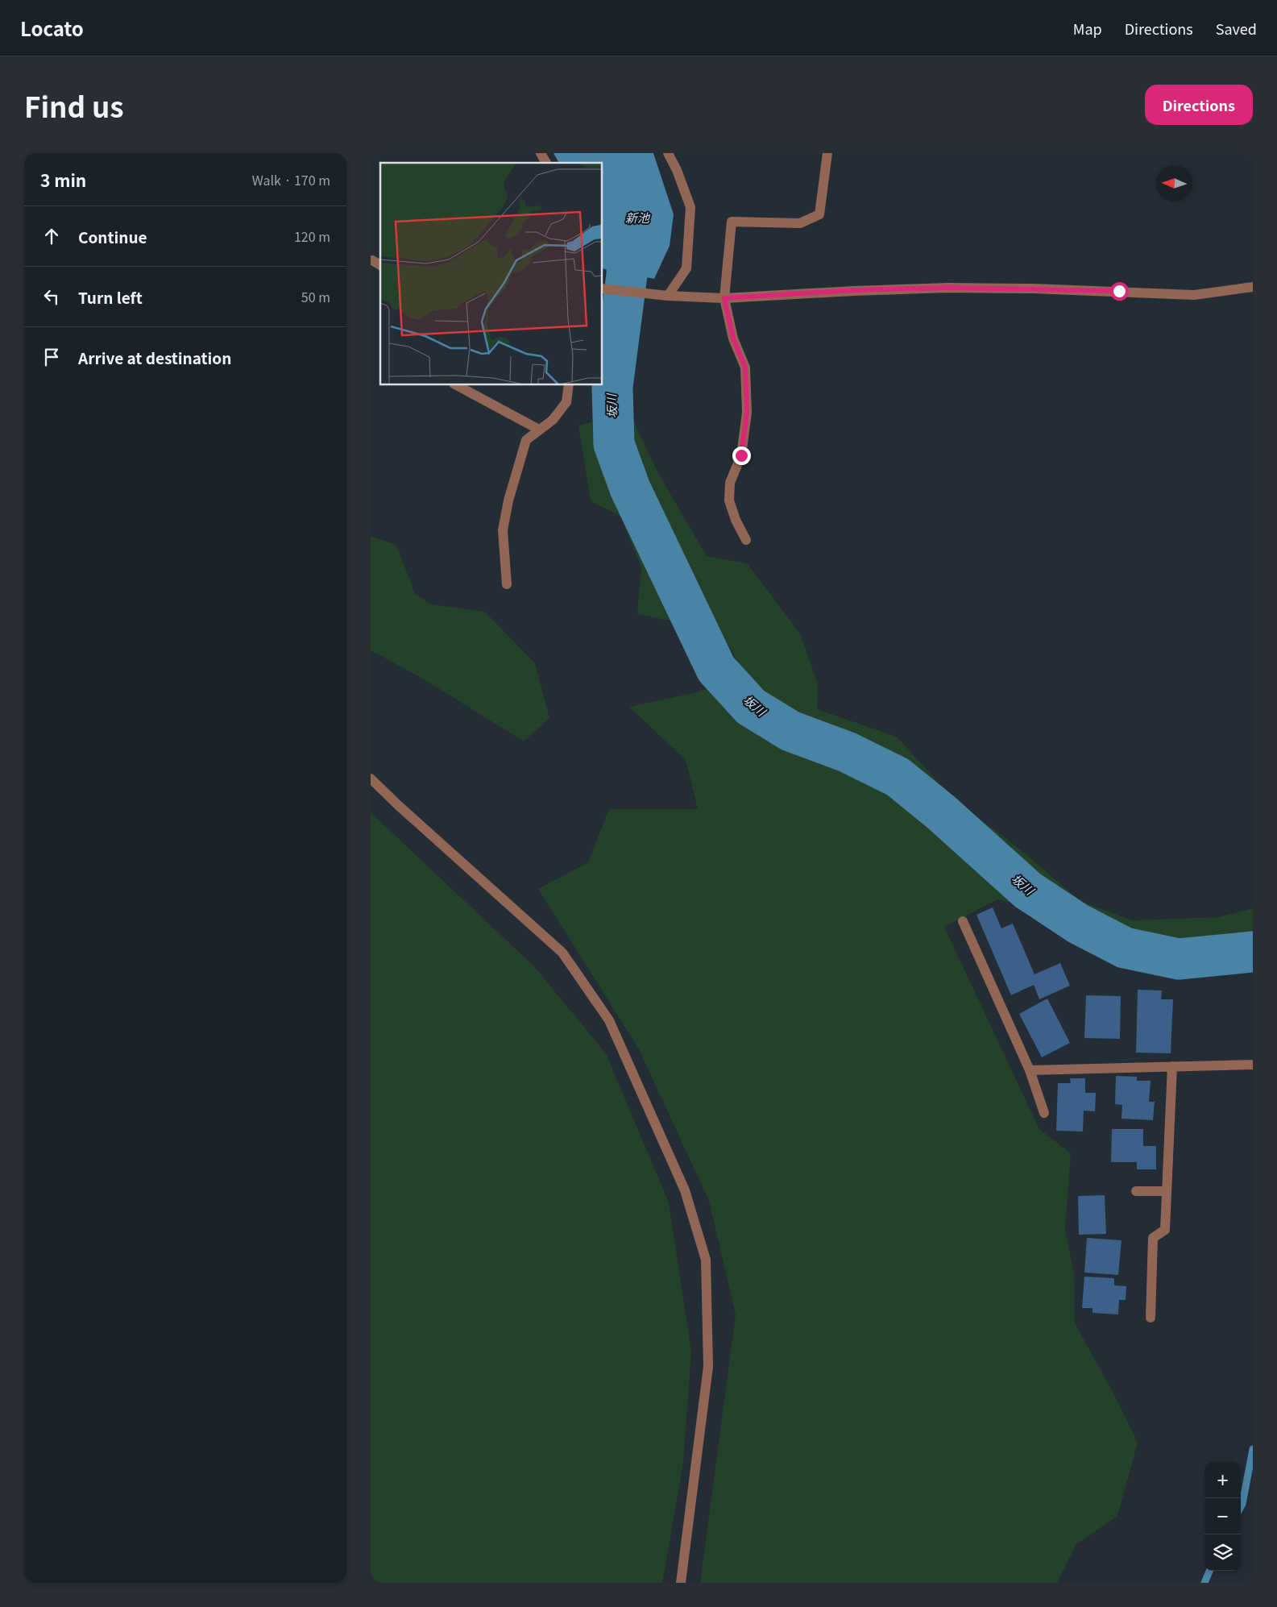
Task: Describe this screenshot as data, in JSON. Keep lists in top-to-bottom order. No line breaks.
{"water":["新池","坂川"],"north":"left","page":{"header":"Locato","nav":["Map","Directions","Saved"],"title":"Find us","buttons":"Directions","heading":["3 min","Walk · 170 m"],"list":[["Continue","120 m"],["Turn left","50 m"],"Arrive at destination"],"map_buttons":["+","−"]}}
